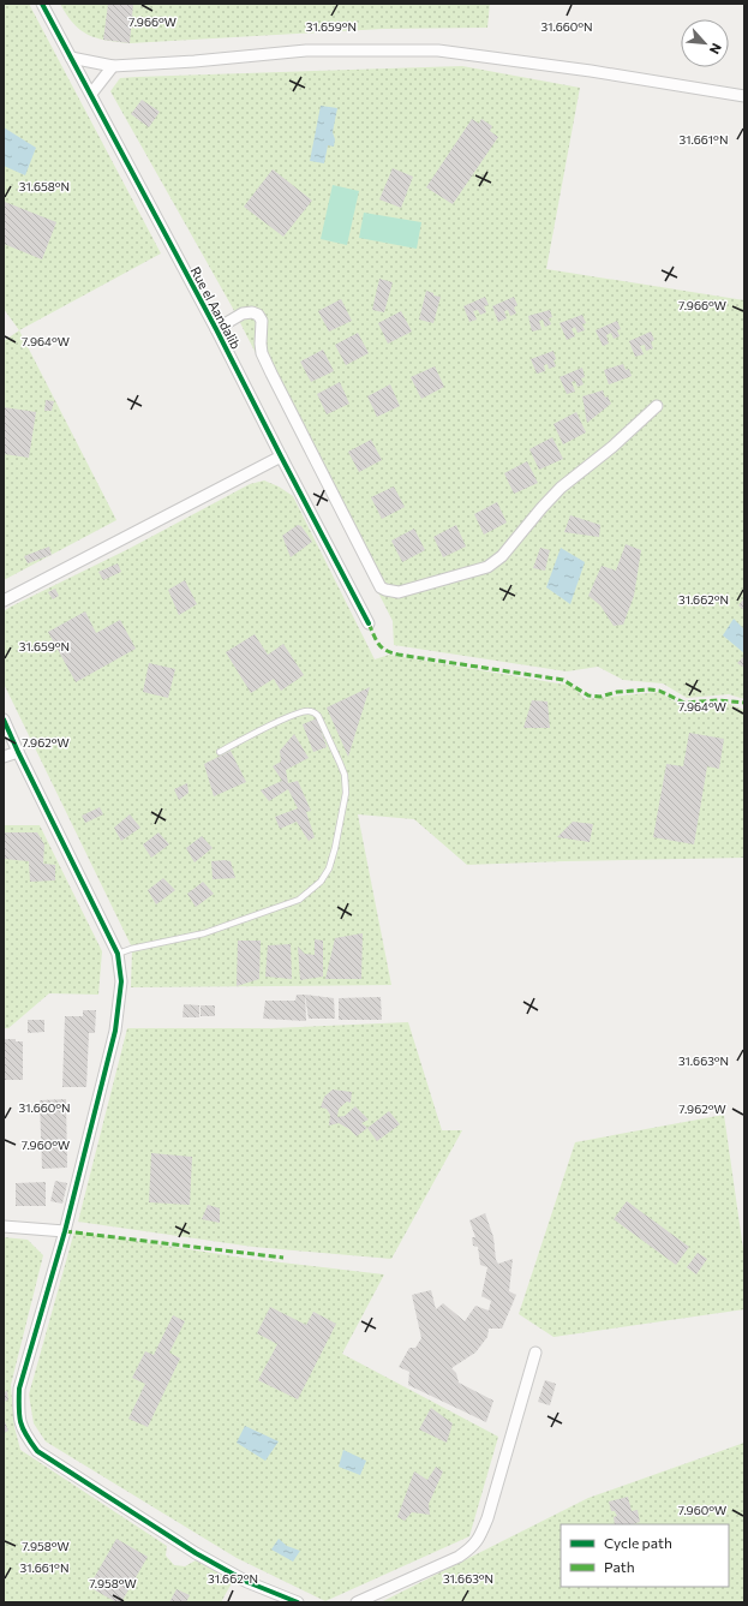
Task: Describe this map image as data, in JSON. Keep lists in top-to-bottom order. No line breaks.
{"streets":{"street":["Rue el Aandalib"]},"legend":["Cycle path","Path"],"north":"bottom right","coordinates":["7.966°W","31.659°N","31.660°N","31.661°N","31.658°N","7.964°W","31.662°N","7.962°W","31.663°N","7.960°W","7.958°W"]}
